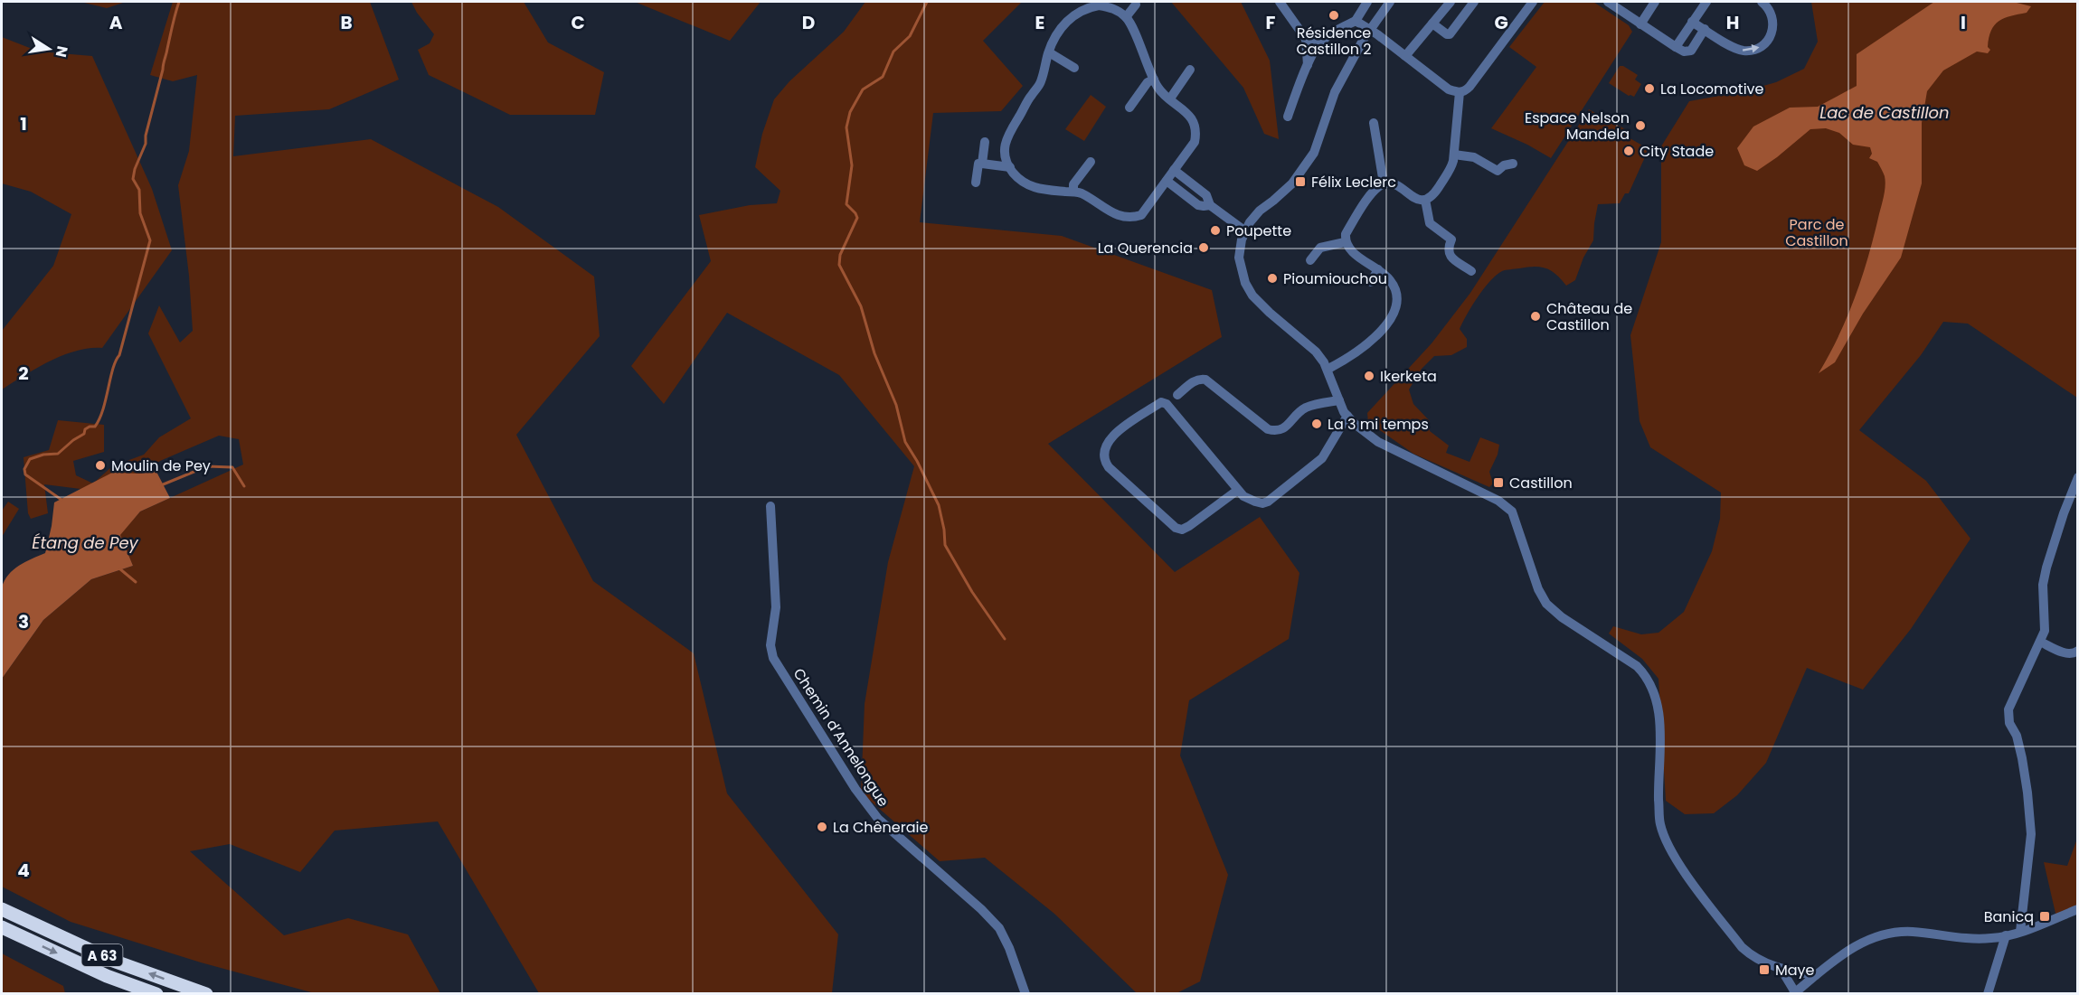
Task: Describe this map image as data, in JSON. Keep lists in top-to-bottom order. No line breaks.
{"streets":{"highway":["A 63"],"street":["Chemin d’Annelongue"]},"water":["Lac de Castillon","Étang de Pey"],"parks":["Parc de Castillon"],"places":{"other":["Résidence Castillon 2","La Locomotive","Espace Nelson Mandela","City Stade","Poupette","La Querencia","Pioumiouchou","Château de Castillon","Ikerketa","La 3 mi temps","Moulin de Pey","La Chêneraie"],"transit":["Félix Leclerc","Castillon","Banicq","Maye"]},"north":"right","grid":{"columns":["A","B","C","D","E","F","G","H","I"],"rows":["1","2","3","4"]}}
